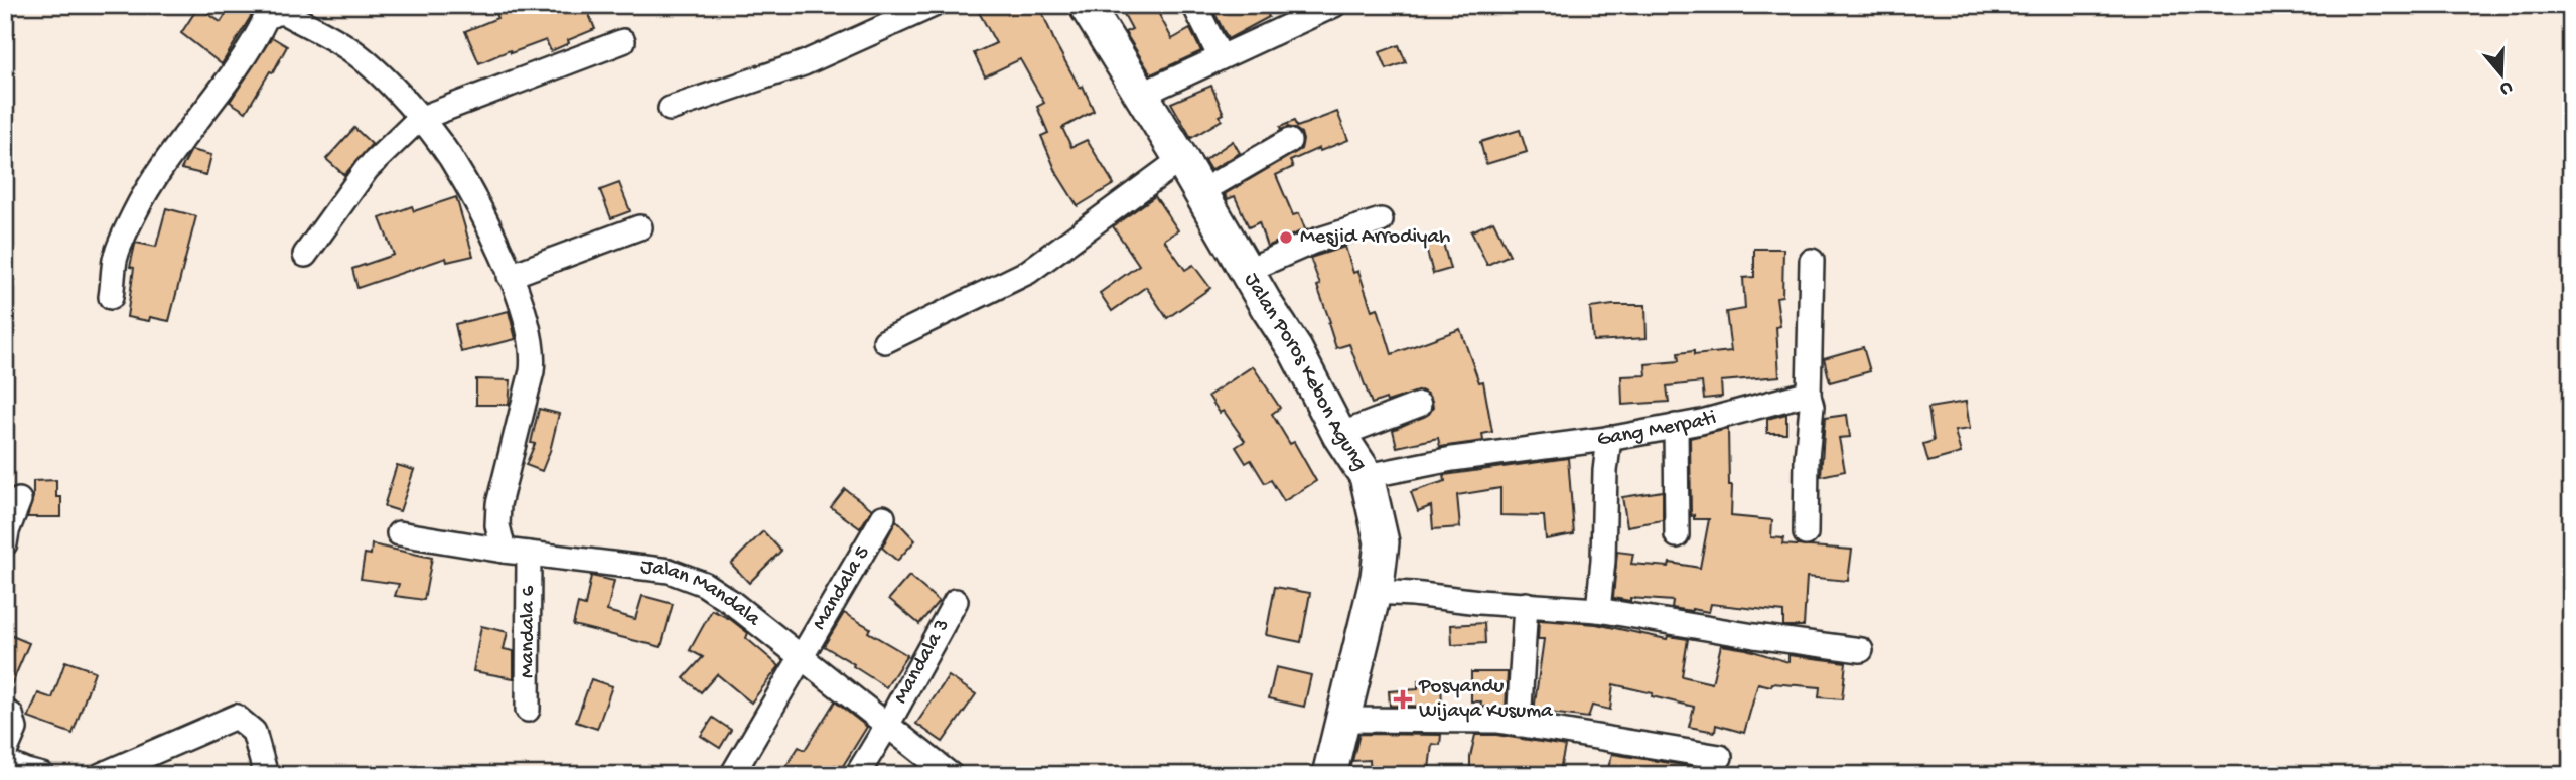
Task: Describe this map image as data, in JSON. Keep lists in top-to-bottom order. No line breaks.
{"streets":{"main road":["Jalan Poros Kebon Agung"],"street":["Gang Merpati","Mandala 5","Jalan Mandala","Mandala 6","Mandala 3"]},"crossings":[["Jalan Poros Kebon Agung","Gang Merpati"],["Mandala 5","Jalan Mandala"],["Jalan Mandala","Mandala 6"],["Jalan Mandala","Mandala 3"]],"places":{"other":["Mesjid Arrodiyah"],"health":["Posyandu Wijaya Kusuma"]},"north":"bottom"}
